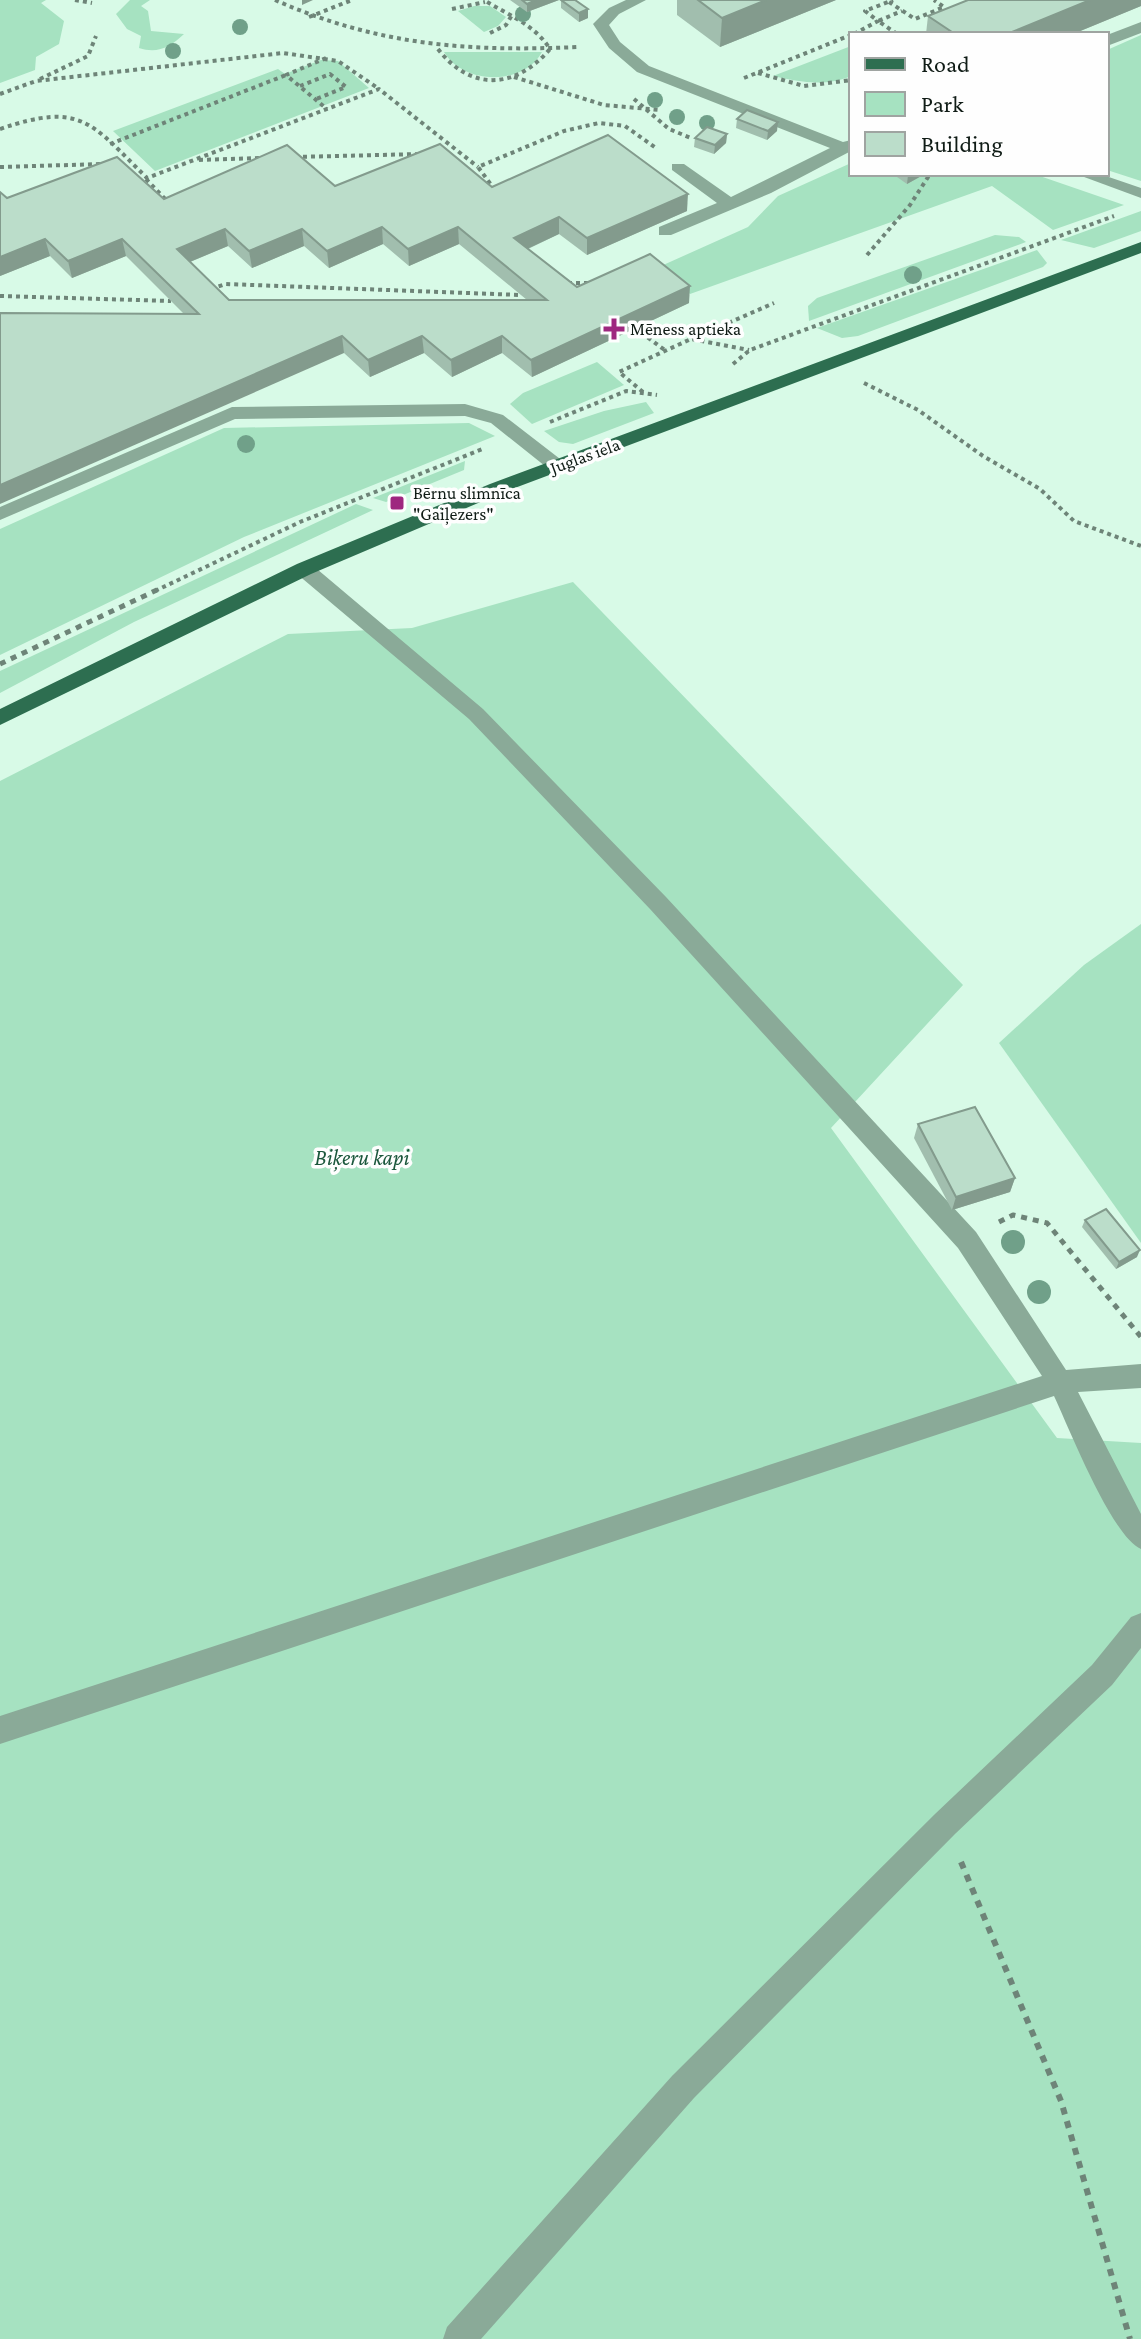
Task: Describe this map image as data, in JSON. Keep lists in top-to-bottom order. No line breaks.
{"streets":{"main road":["Juglas iela"]},"parks":["Biķeru kapi"],"places":{"health":["Mēness aptieka"],"transit":["Bērnu slimnīca \"Gaiļezers\""]},"legend":["Road","Park","Building"]}
